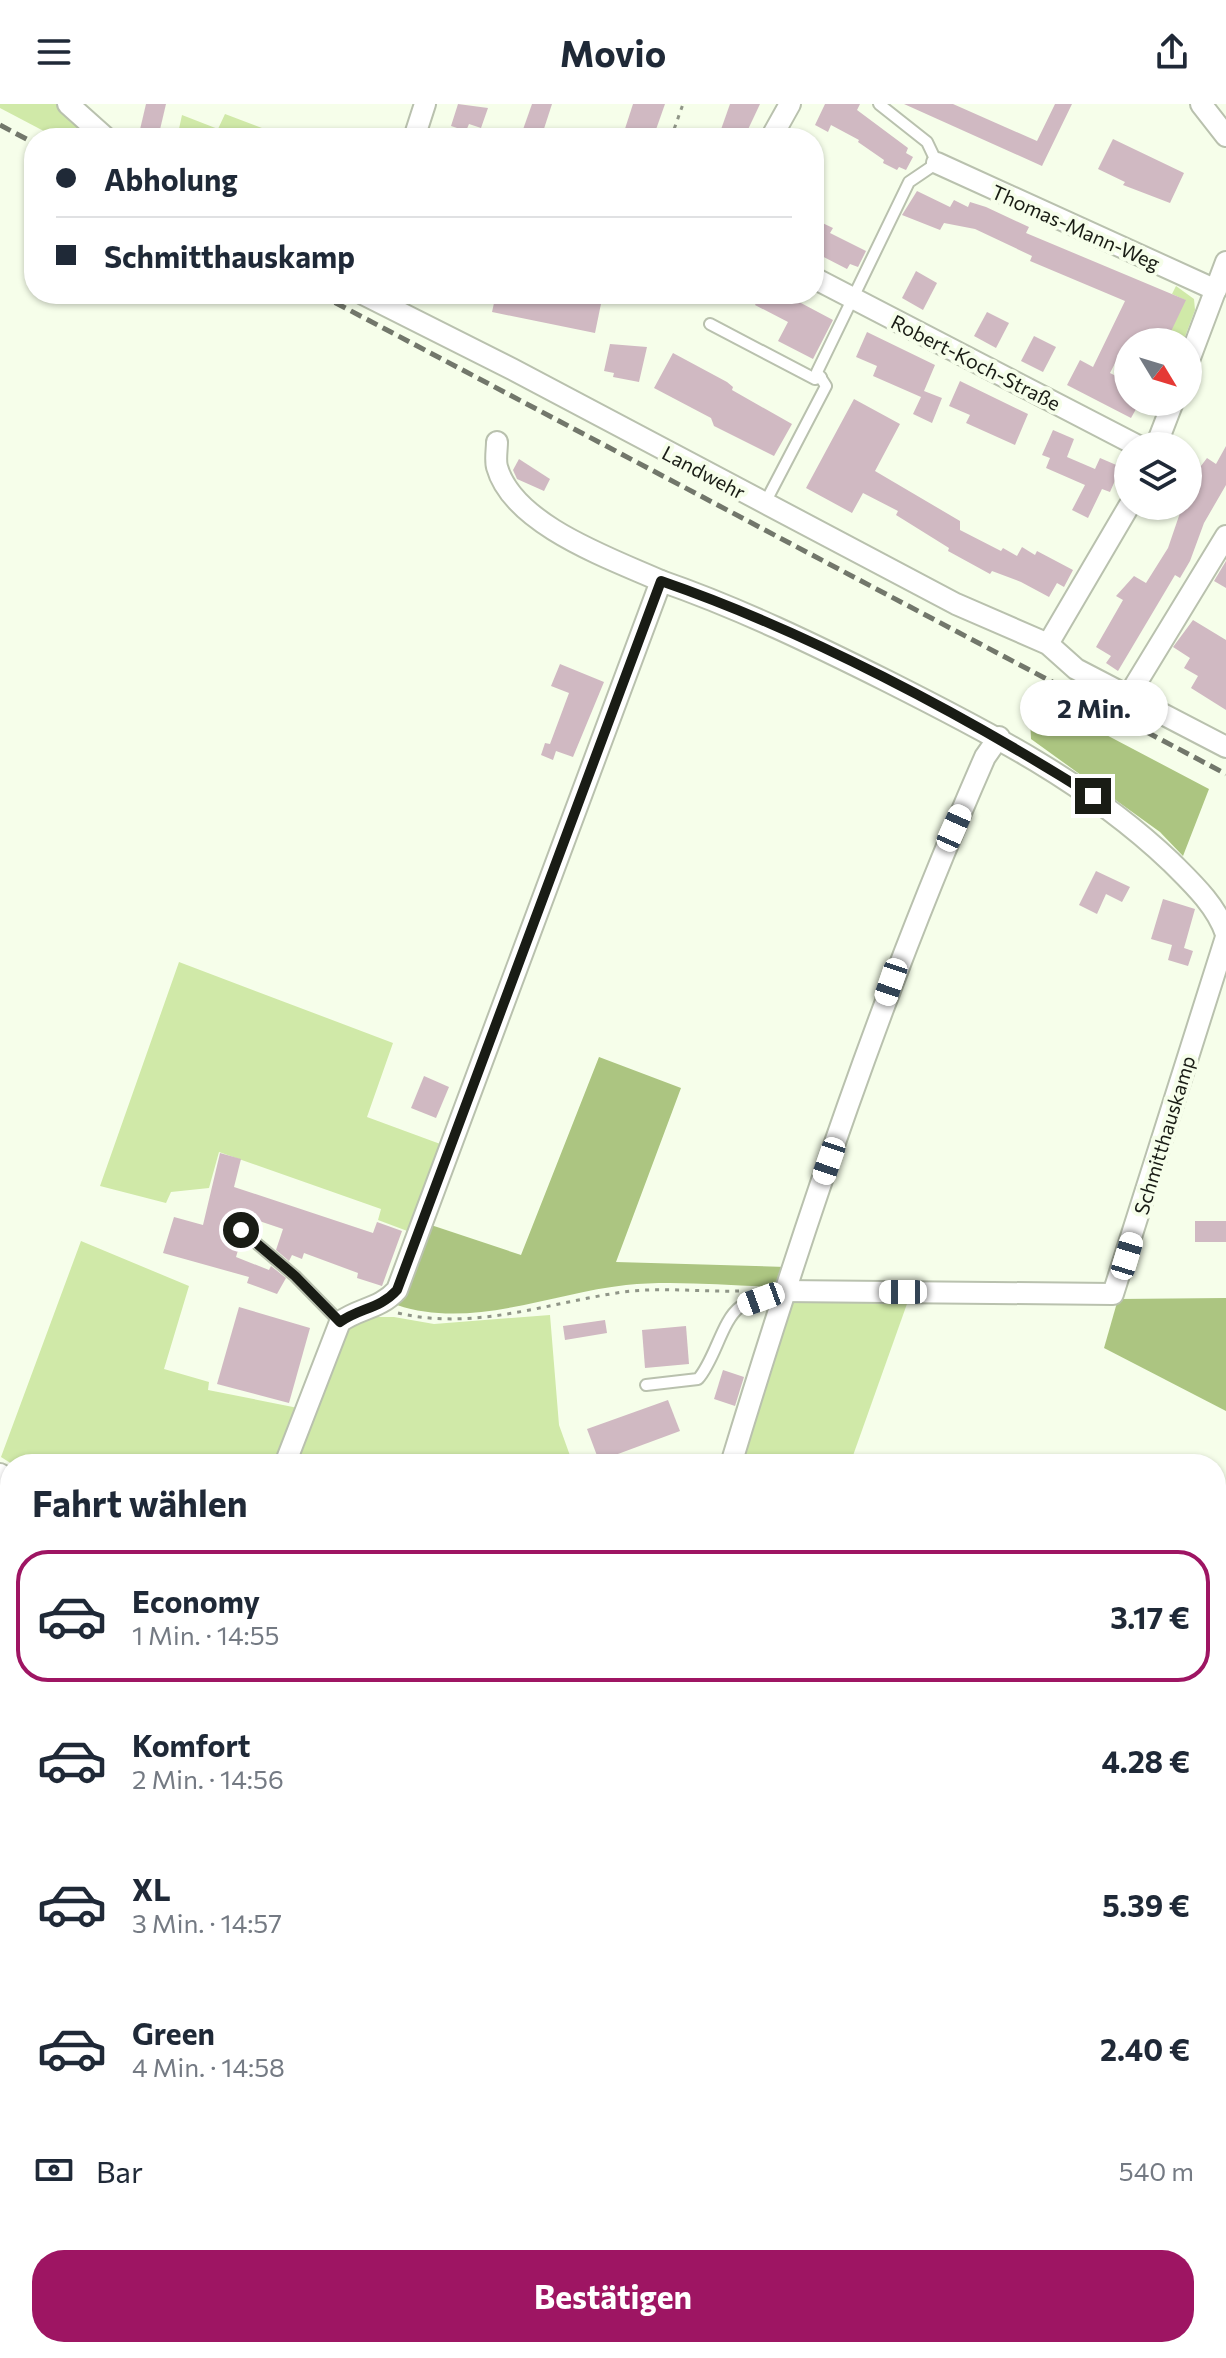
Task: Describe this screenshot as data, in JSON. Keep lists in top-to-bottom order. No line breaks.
{"streets":{"street":["Thomas-Mann-Weg","Robert-Koch-Straße","Landwehr","Schmitthauskamp"]},"north":"bottom right","page":{"header":"Movio","banner":["Abholung","Schmitthauskamp"],"bubble":"2 Min.","heading":"Fahrt wählen","list":[{"name":"Economy","note":"1 Min. · 14:55","value":"3.17 €"},{"name":"Komfort","note":"2 Min. · 14:56","value":"4.28 €"},{"name":"XL","note":"3 Min. · 14:57","value":"5.39 €"},{"name":"Green","note":"4 Min. · 14:58","value":"2.40 €"}],"pay":["Bar","540 m"],"buttons":"Bestätigen"}}
